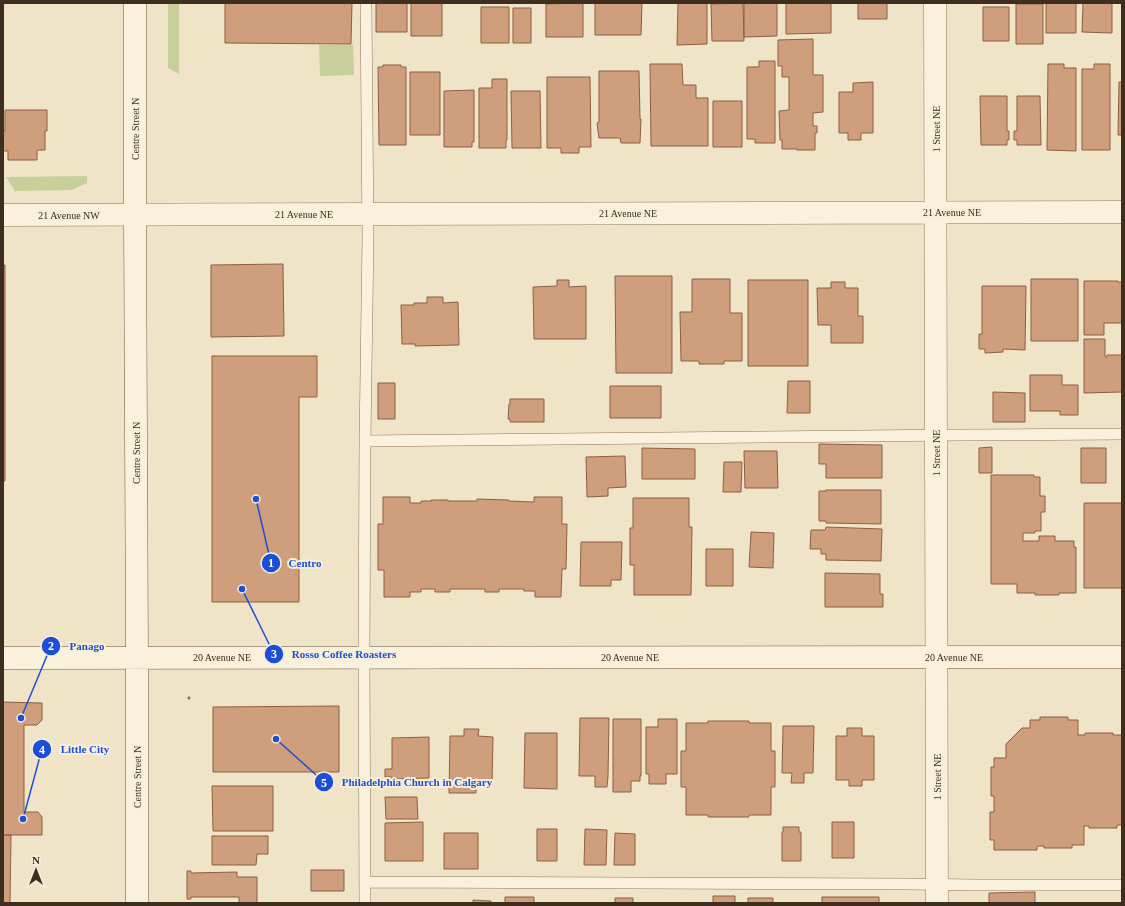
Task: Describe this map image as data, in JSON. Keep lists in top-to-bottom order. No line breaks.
{"streets":{"street":["Centre Street N","1 Street NE","21 Avenue NE","21 Avenue NW","20 Avenue NE"]},"crossings":[["Centre Street N","21 Avenue NE"],["Centre Street N","21 Avenue NW"],["Centre Street N","20 Avenue NE"],["1 Street NE","21 Avenue NE"],["1 Street NE","20 Avenue NE"],["21 Avenue NE","21 Avenue NW"]],"places":["Centro","Rosso Coffee Roasters","Panago","Philadelphia Church in Calgary","Little City"],"north":"top"}
